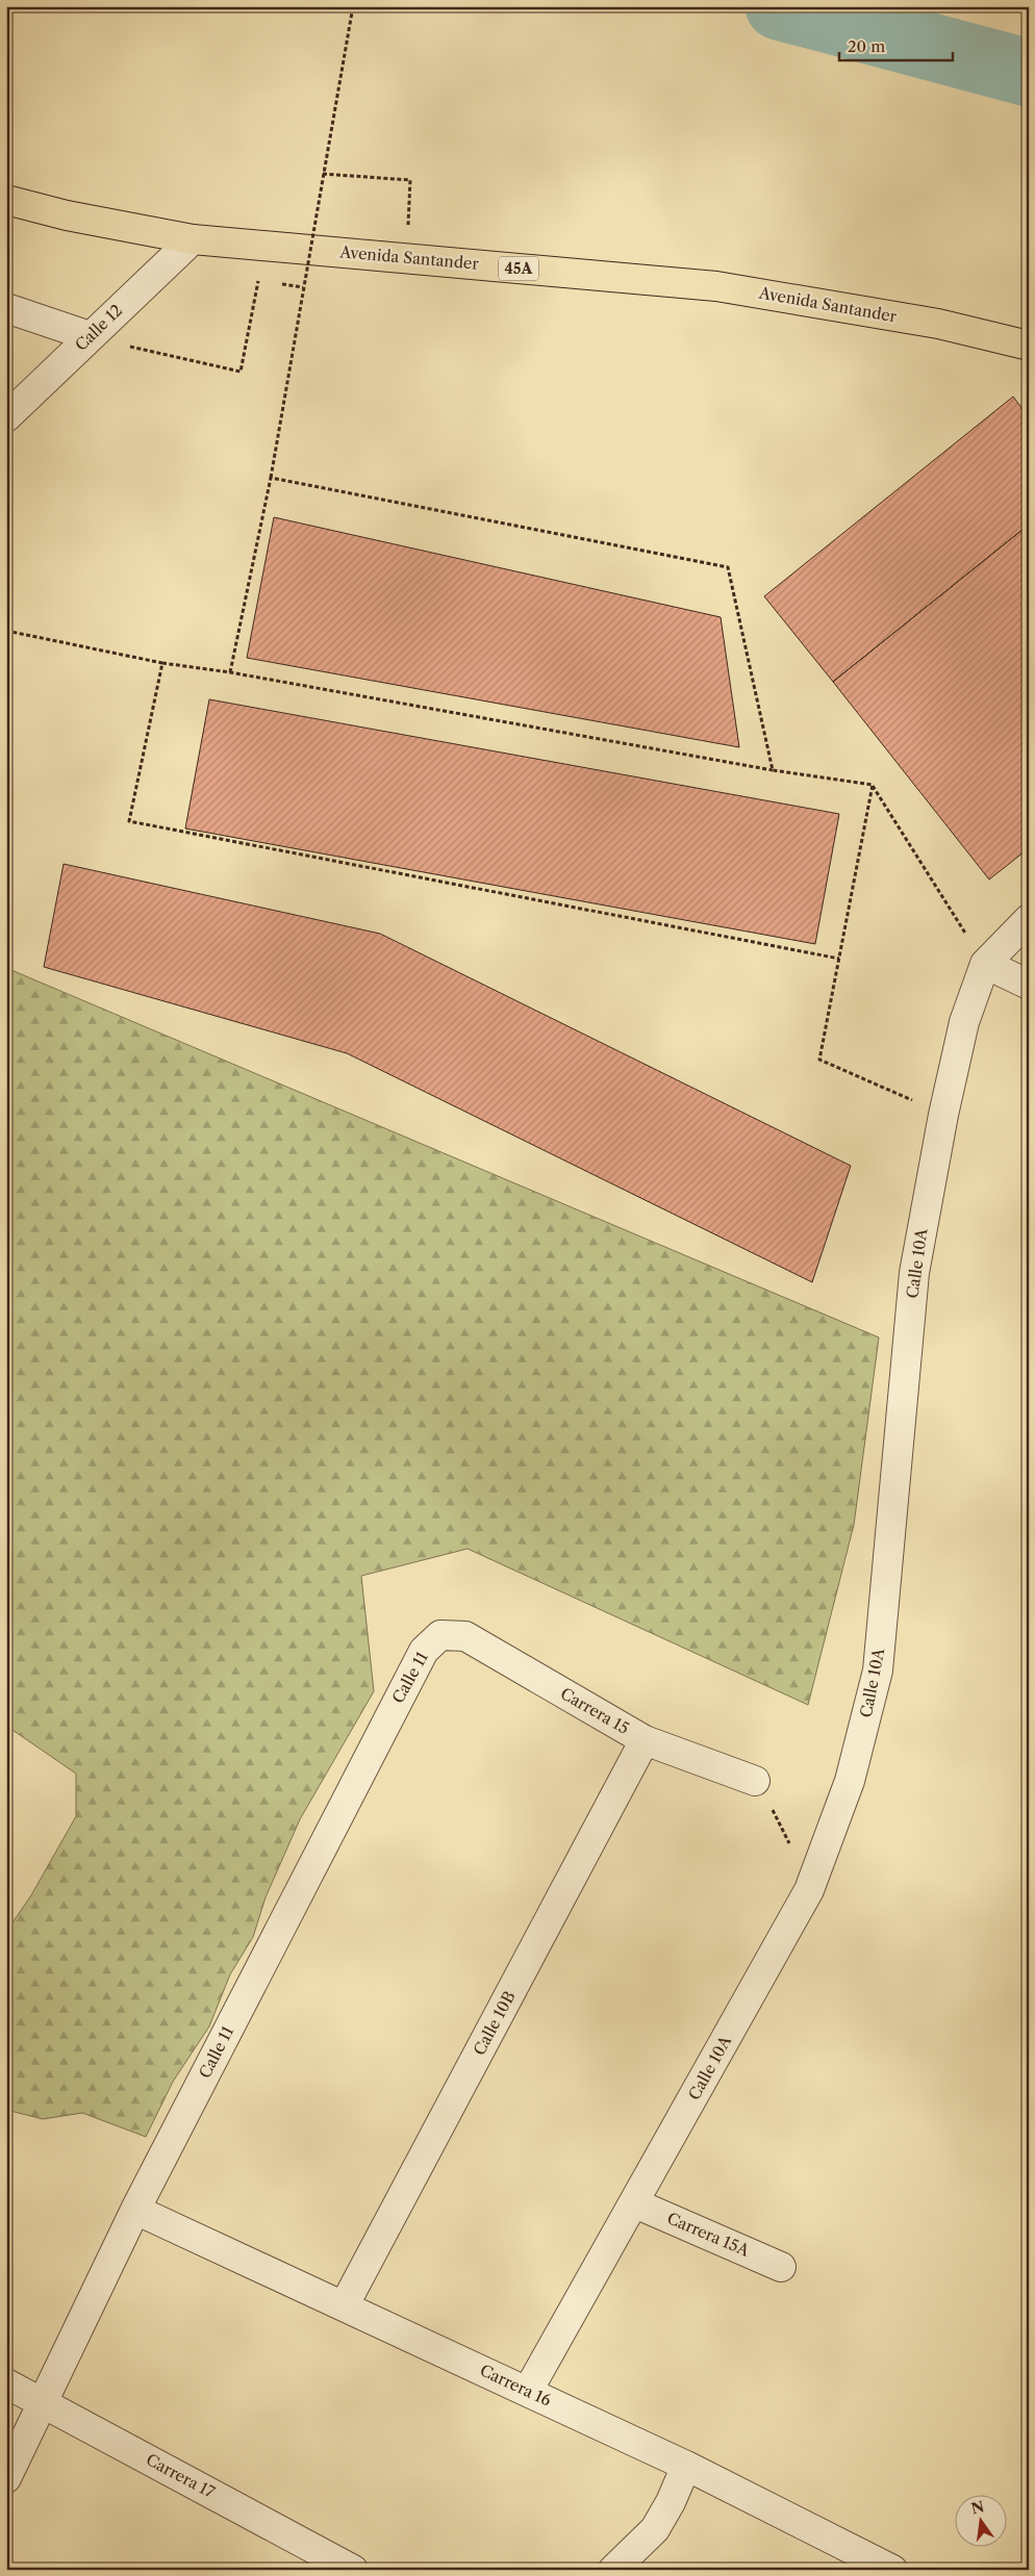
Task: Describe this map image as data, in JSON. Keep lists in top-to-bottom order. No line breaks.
{"streets":{"highway":["Avenida Santander","45A"],"street":["Calle 12","Calle 10A","Calle 11","Carrera 15","Calle 10B","Carrera 15A","Carrera 16","Carrera 17"]},"crossings":[["Avenida Santander","Calle 12"],["Calle 10A","Carrera 15A"],["Calle 10A","Carrera 16"],["Calle 11","Carrera 15"],["Calle 11","Carrera 16"],["Calle 11","Carrera 17"],["Carrera 15","Calle 10B"],["Calle 10B","Carrera 16"]],"scale_bar":"20 m","north":"top"}
